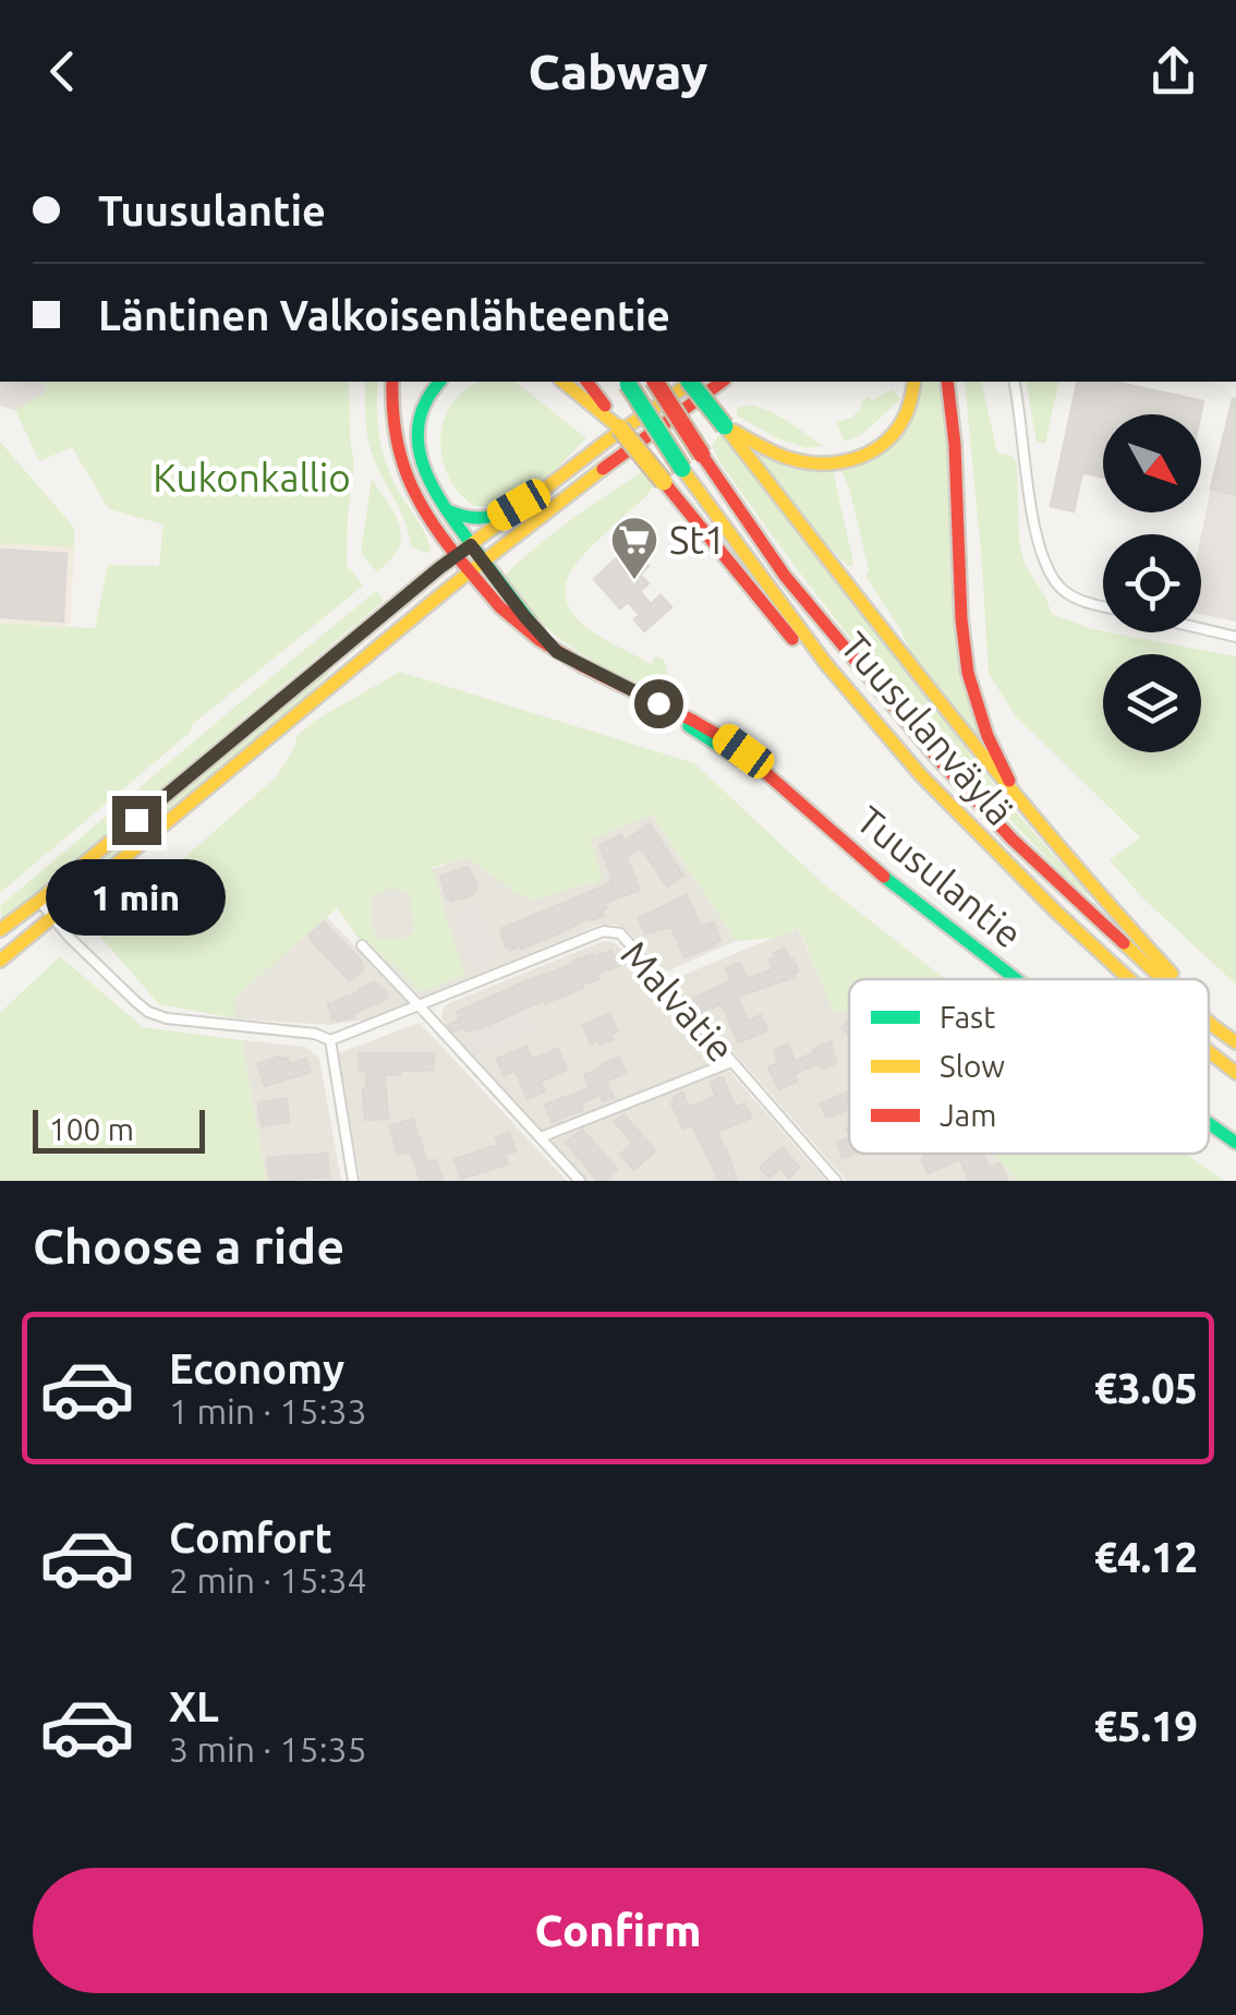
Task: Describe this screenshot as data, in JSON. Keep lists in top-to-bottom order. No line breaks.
{"streets":{"main road":["Tuusulanväylä","Tuusulantie"],"street":["Malvatie"]},"parks":["Kukonkallio"],"places":{"supermarket":["St1"]},"legend":["Fast","Slow","Jam"],"scale_bar":"100 m","north":"bottom right","page":{"header":"Cabway","banner":["Tuusulantie","Läntinen Valkoisenlähteentie"],"bubble":"1 min","scale":"100 m","heading":"Choose a ride","list":[{"name":"Economy","note":"1 min · 15:33","value":"€3.05"},{"name":"Comfort","note":"2 min · 15:34","value":"€4.12"},{"name":"XL","note":"3 min · 15:35","value":"€5.19"}],"buttons":"Confirm"}}
